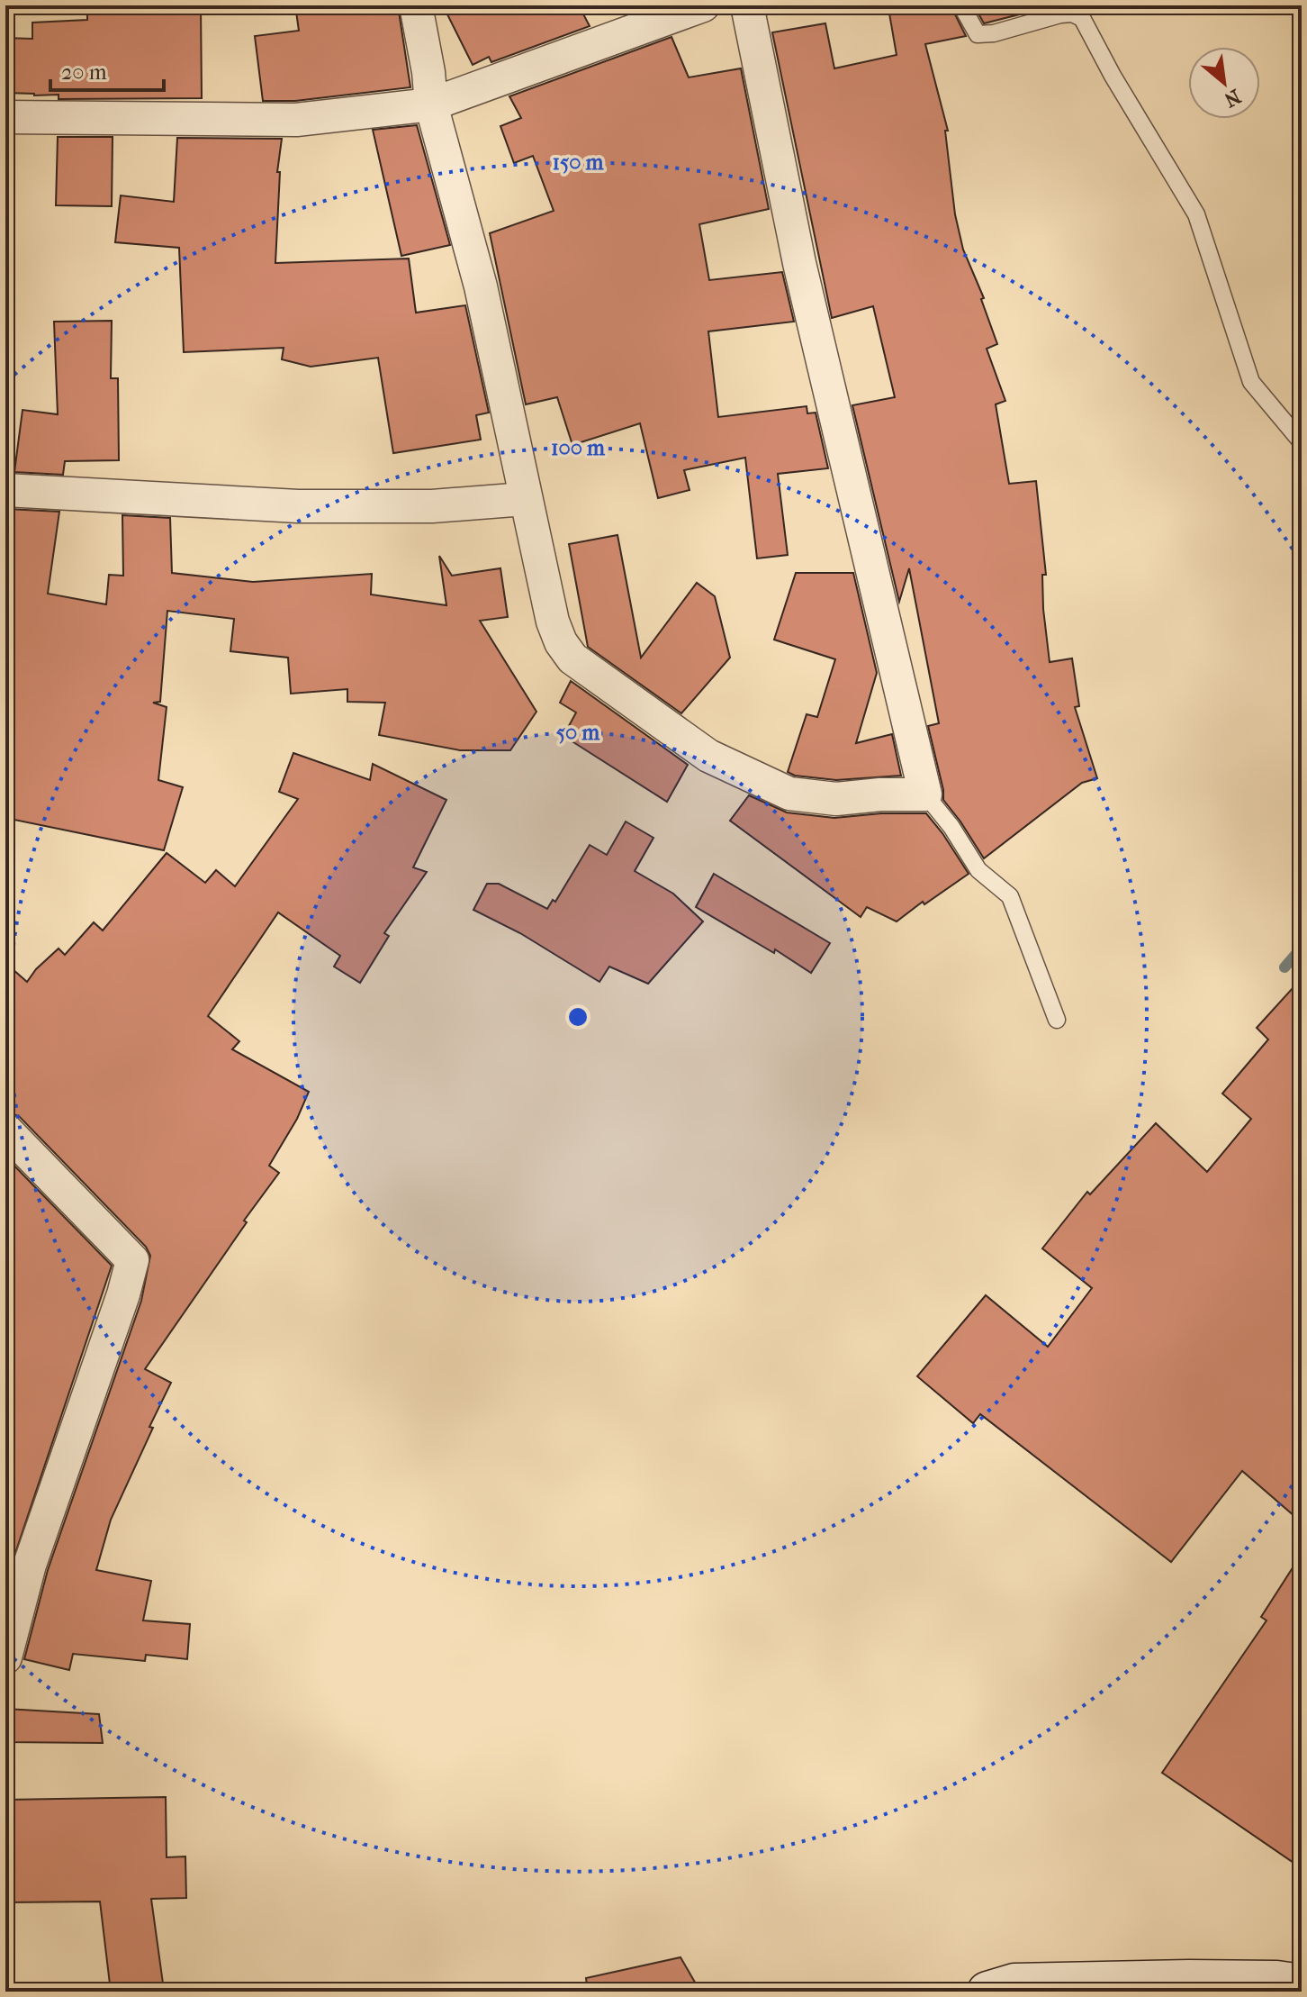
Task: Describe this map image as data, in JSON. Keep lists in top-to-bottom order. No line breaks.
{"scale_bar":"20 m","north":"bottom right","rings":["150 m","100 m","50 m"]}
